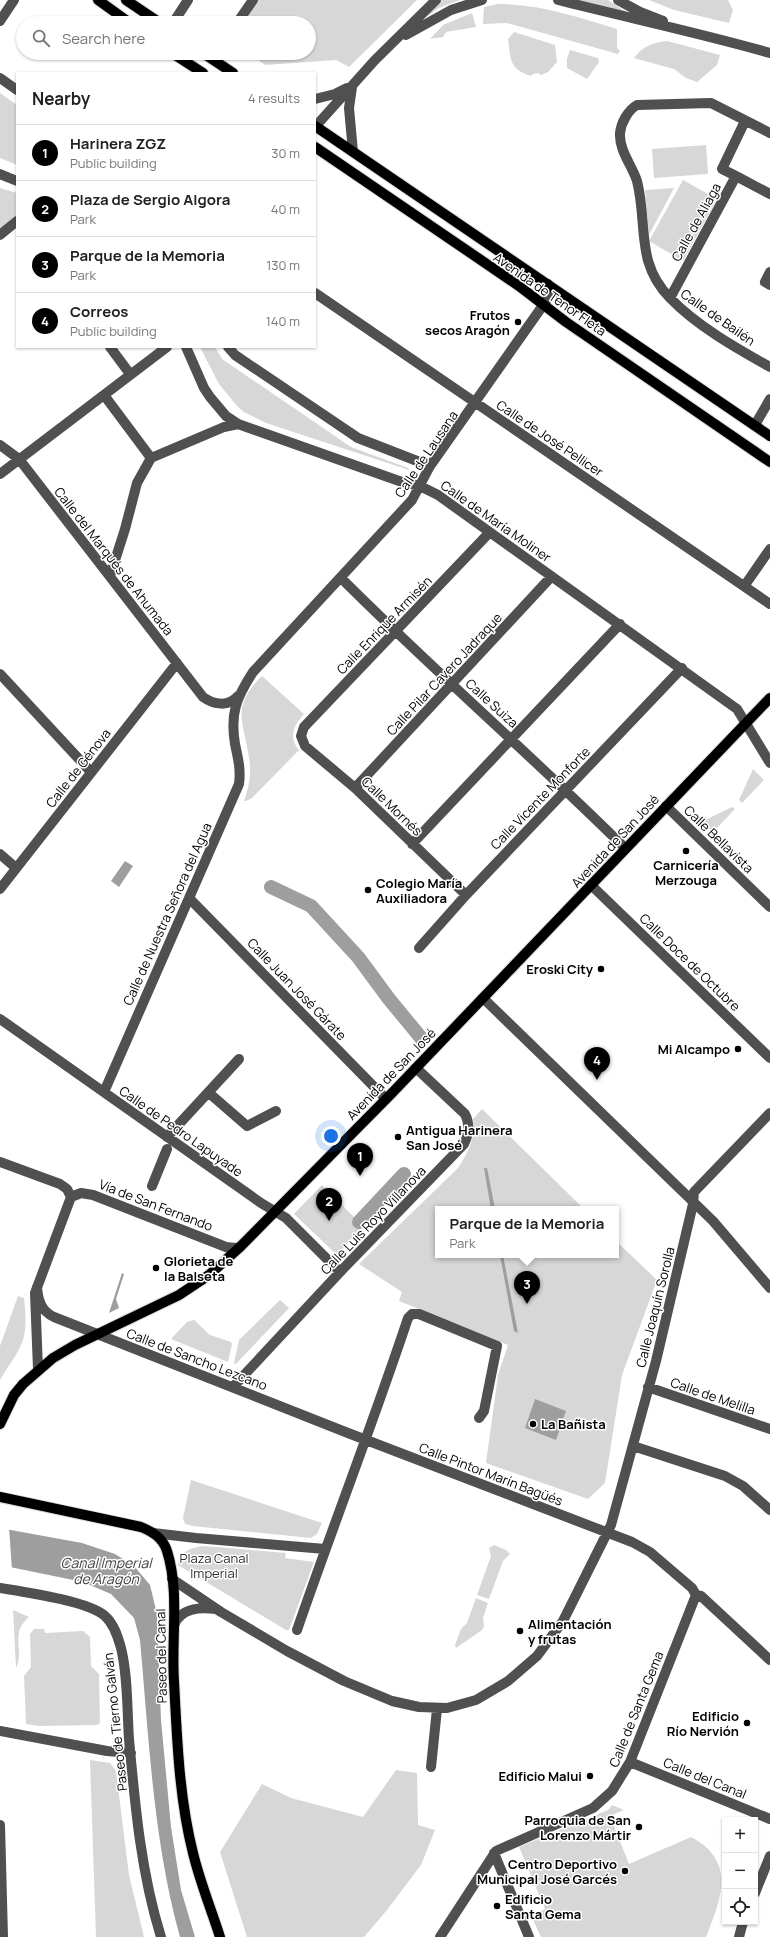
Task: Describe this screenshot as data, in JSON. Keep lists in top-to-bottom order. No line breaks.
{"streets":{"main road":["Avenida de Tenor Fleta","Avenida de San José","Paseo del Canal"],"street":["Calle de Aliaga","Calle de Bailén","Calle de José Pellicer","Calle de Lausana","Calle de María Moliner","Calle del Marqués de Ahumada","Calle Enrique Armisén","Calle Pilar Cavero Jadraque","Calle Suiza","Calle de Génova","Calle Vicente Monforte","Calle Mornés","Calle Bellavista","Calle de Nuestra Señora del Agua","Calle Doce de Octubre","Calle Juan José Gárate","Calle de Pedro Lapuyade","Vía de San Fernando","Calle Luis Royo Villanova","Calle Joaquín Sorolla","Calle de Sancho Lezcano","Calle de Melilla","Calle Pintor Marín Bagüés","Calle de Santa Gema","Paseo de Tierno Galván","Calle del Canal"]},"crossings":[["Calle de Aliaga","Calle de Bailén"],["Avenida de Tenor Fleta","Calle de Lausana"],["Calle de José Pellicer","Calle de Lausana"],["Calle de Lausana","Calle de María Moliner"],["Calle de Lausana","Calle del Marqués de Ahumada"],["Calle de Lausana","Calle Suiza"],["Calle de Lausana","Calle de Nuestra Señora del Agua"],["Calle de María Moliner","Calle Enrique Armisén"],["Calle de María Moliner","Calle Pilar Cavero Jadraque"],["Calle de María Moliner","Calle Vicente Monforte"],["Calle de María Moliner","Avenida de San José"],["Calle del Marqués de Ahumada","Calle de Génova"],["Calle Enrique Armisén","Calle Suiza"],["Calle Enrique Armisén","Calle Mornés"],["Calle Pilar Cavero Jadraque","Calle Suiza"],["Calle Pilar Cavero Jadraque","Calle Mornés"],["Calle Suiza","Calle Vicente Monforte"],["Calle Suiza","Avenida de San José"],["Calle Vicente Monforte","Calle Mornés"],["Calle Bellavista","Avenida de San José"],["Avenida de San José","Calle Doce de Octubre"],["Avenida de San José","Calle Juan José Gárate"],["Avenida de San José","Calle de Pedro Lapuyade"],["Avenida de San José","Vía de San Fernando"],["Avenida de San José","Calle Luis Royo Villanova"],["Avenida de San José","Calle de Sancho Lezcano"],["Calle de Nuestra Señora del Agua","Calle Juan José Gárate"],["Calle de Nuestra Señora del Agua","Calle de Pedro Lapuyade"],["Calle de Pedro Lapuyade","Calle Luis Royo Villanova"],["Calle Luis Royo Villanova","Calle de Sancho Lezcano"],["Calle Joaquín Sorolla","Calle de Melilla"],["Calle Joaquín Sorolla","Calle Pintor Marín Bagüés"],["Calle Joaquín Sorolla","Paseo del Canal"],["Calle de Sancho Lezcano","Calle Pintor Marín Bagüés"],["Calle Pintor Marín Bagüés","Calle de Santa Gema"],["Calle de Santa Gema","Calle del Canal"]],"water":["Canal Imperial de Aragón"],"parks":["Plaza Canal Imperial"],"places":["Frutos secos Aragón","Carnicería Merzouga","Colegio María Auxiliadora","Eroski City","Mi Alcampo","Antigua Harinera San José","Glorieta de la Balseta","La Bañista","Alimentación y frutas","Edificio Río Nervión","Edificio Malui","Parroquia de San Lorenzo Mártir","Centro Deportivo Municipal José Garcés","Edificio Santa Gema"],"page":{"search":"Search here","heading":["Nearby","4 results"],"list":[{"mark":"1","name":"Harinera ZGZ","note":"Public building","value":"30 m"},{"mark":"2","name":"Plaza de Sergio Algora","note":"Park","value":"40 m"},{"mark":"3","name":"Parque de la Memoria","note":"Park","value":"130 m"},{"mark":"4","name":"Correos","note":"Public building","value":"140 m"}],"pins":["4","1","2","3"],"popup":["Parque de la Memoria","Park"],"map_buttons":["+","−"]}}
